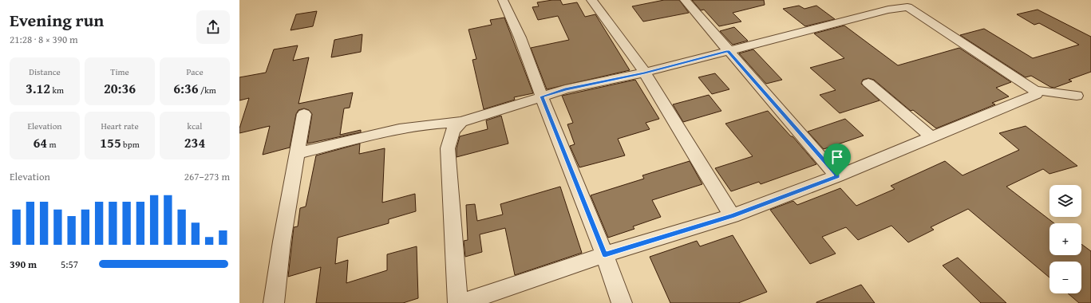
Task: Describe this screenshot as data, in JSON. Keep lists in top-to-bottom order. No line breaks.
{"page":{"heading":["Evening run","21:28 · 8 × 390 m"],"stats":[["Distance","3.12 km"],["Time","20:36"],["Pace","6:36 /km"],["Elevation","64 m"],["Heart rate","155 bpm"],["kcal","234"]],"chart":["Elevation","267–273 m"],"map_buttons":["+","−"],"list":[{"name":"390 m","note":"5:57"}]}}
